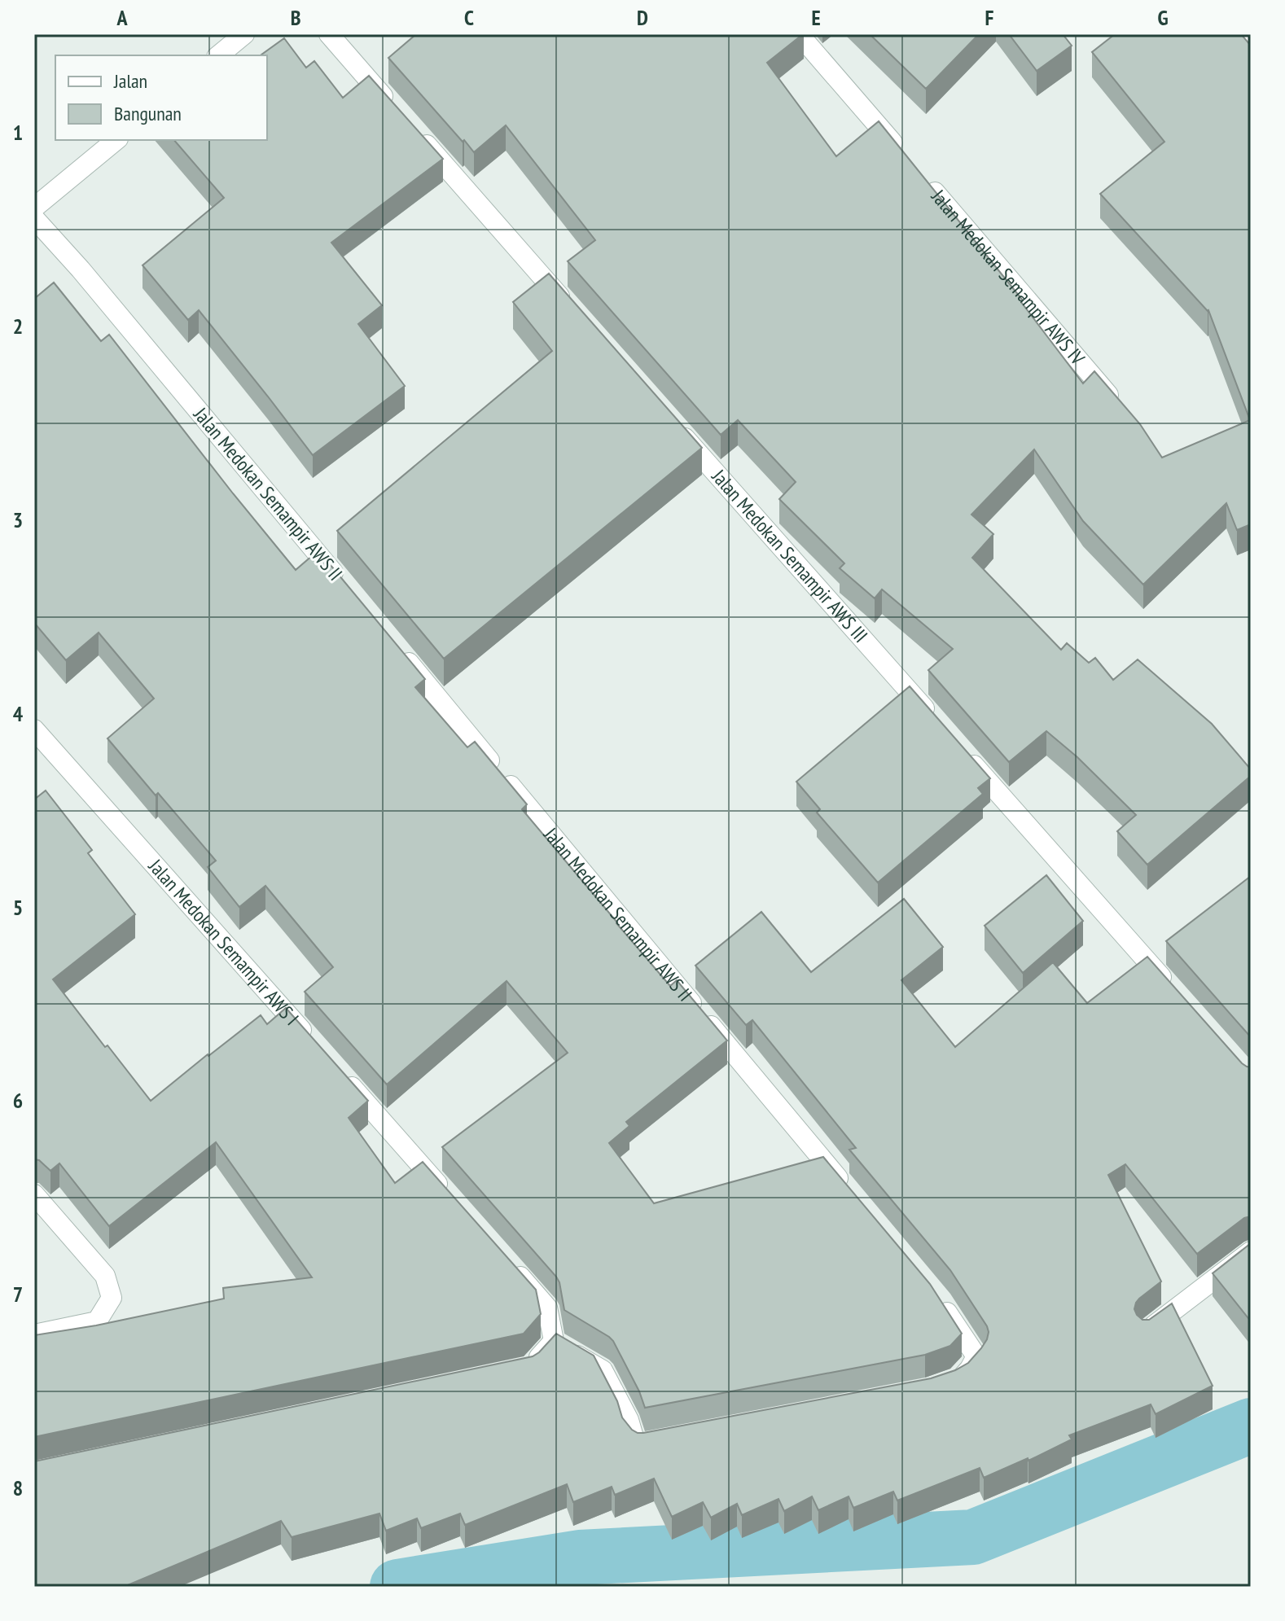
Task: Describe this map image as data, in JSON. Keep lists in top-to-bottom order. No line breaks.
{"streets":{"street":["Jalan Medokan Semampir AWS IV","Jalan Medokan Semampir AWS II","Jalan Medokan Semampir AWS III","Jalan Medokan Semampir AWS I"]},"legend":["Jalan","Bangunan"],"grid":{"columns":["A","B","C","D","E","F","G"],"rows":["1","2","3","4","5","6","7","8"]}}
